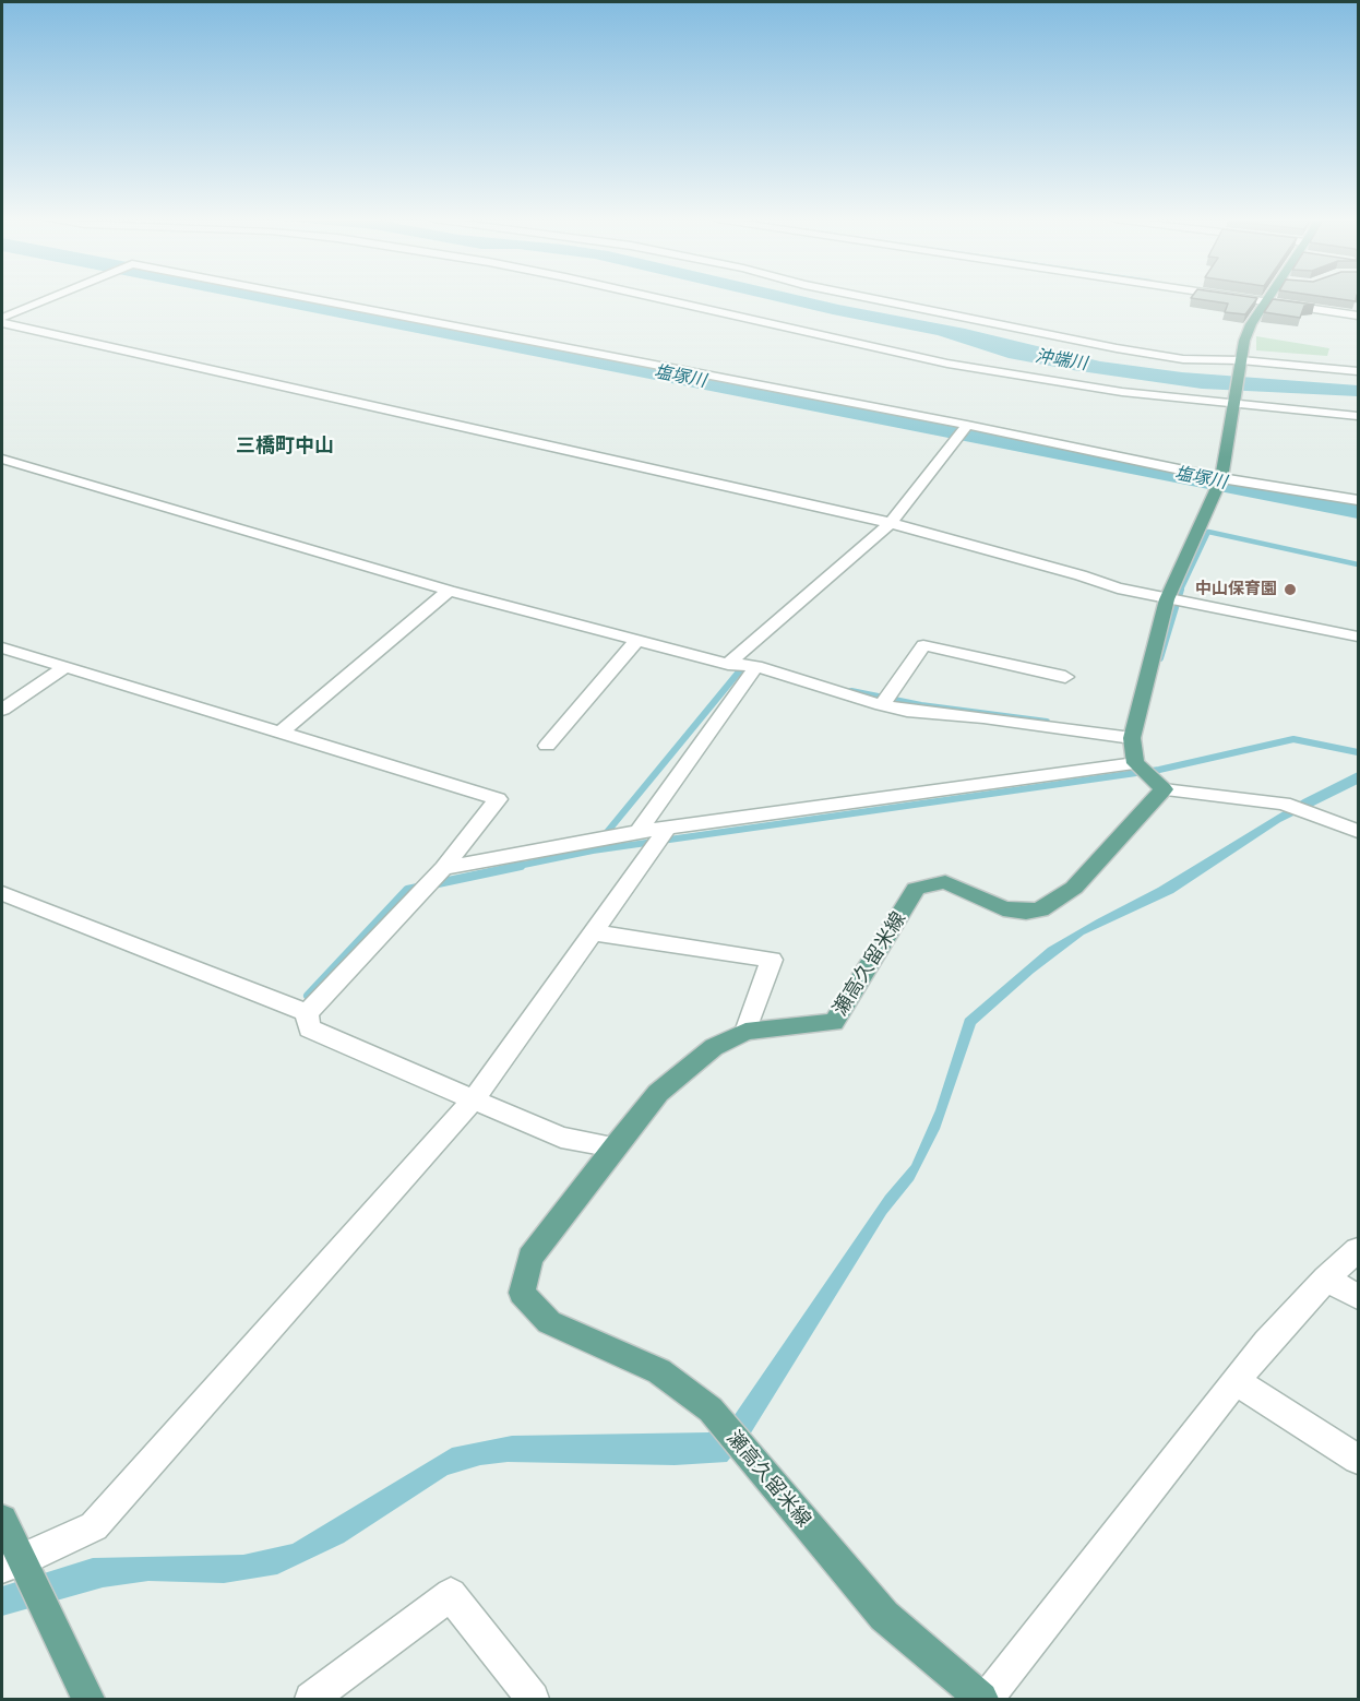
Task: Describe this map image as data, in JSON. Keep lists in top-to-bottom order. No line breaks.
{"streets":{"main road":["瀬高久留米線"]},"districts":["三橋町中山"],"water":["沖端川","塩塚川"],"places":["中山保育園"]}
